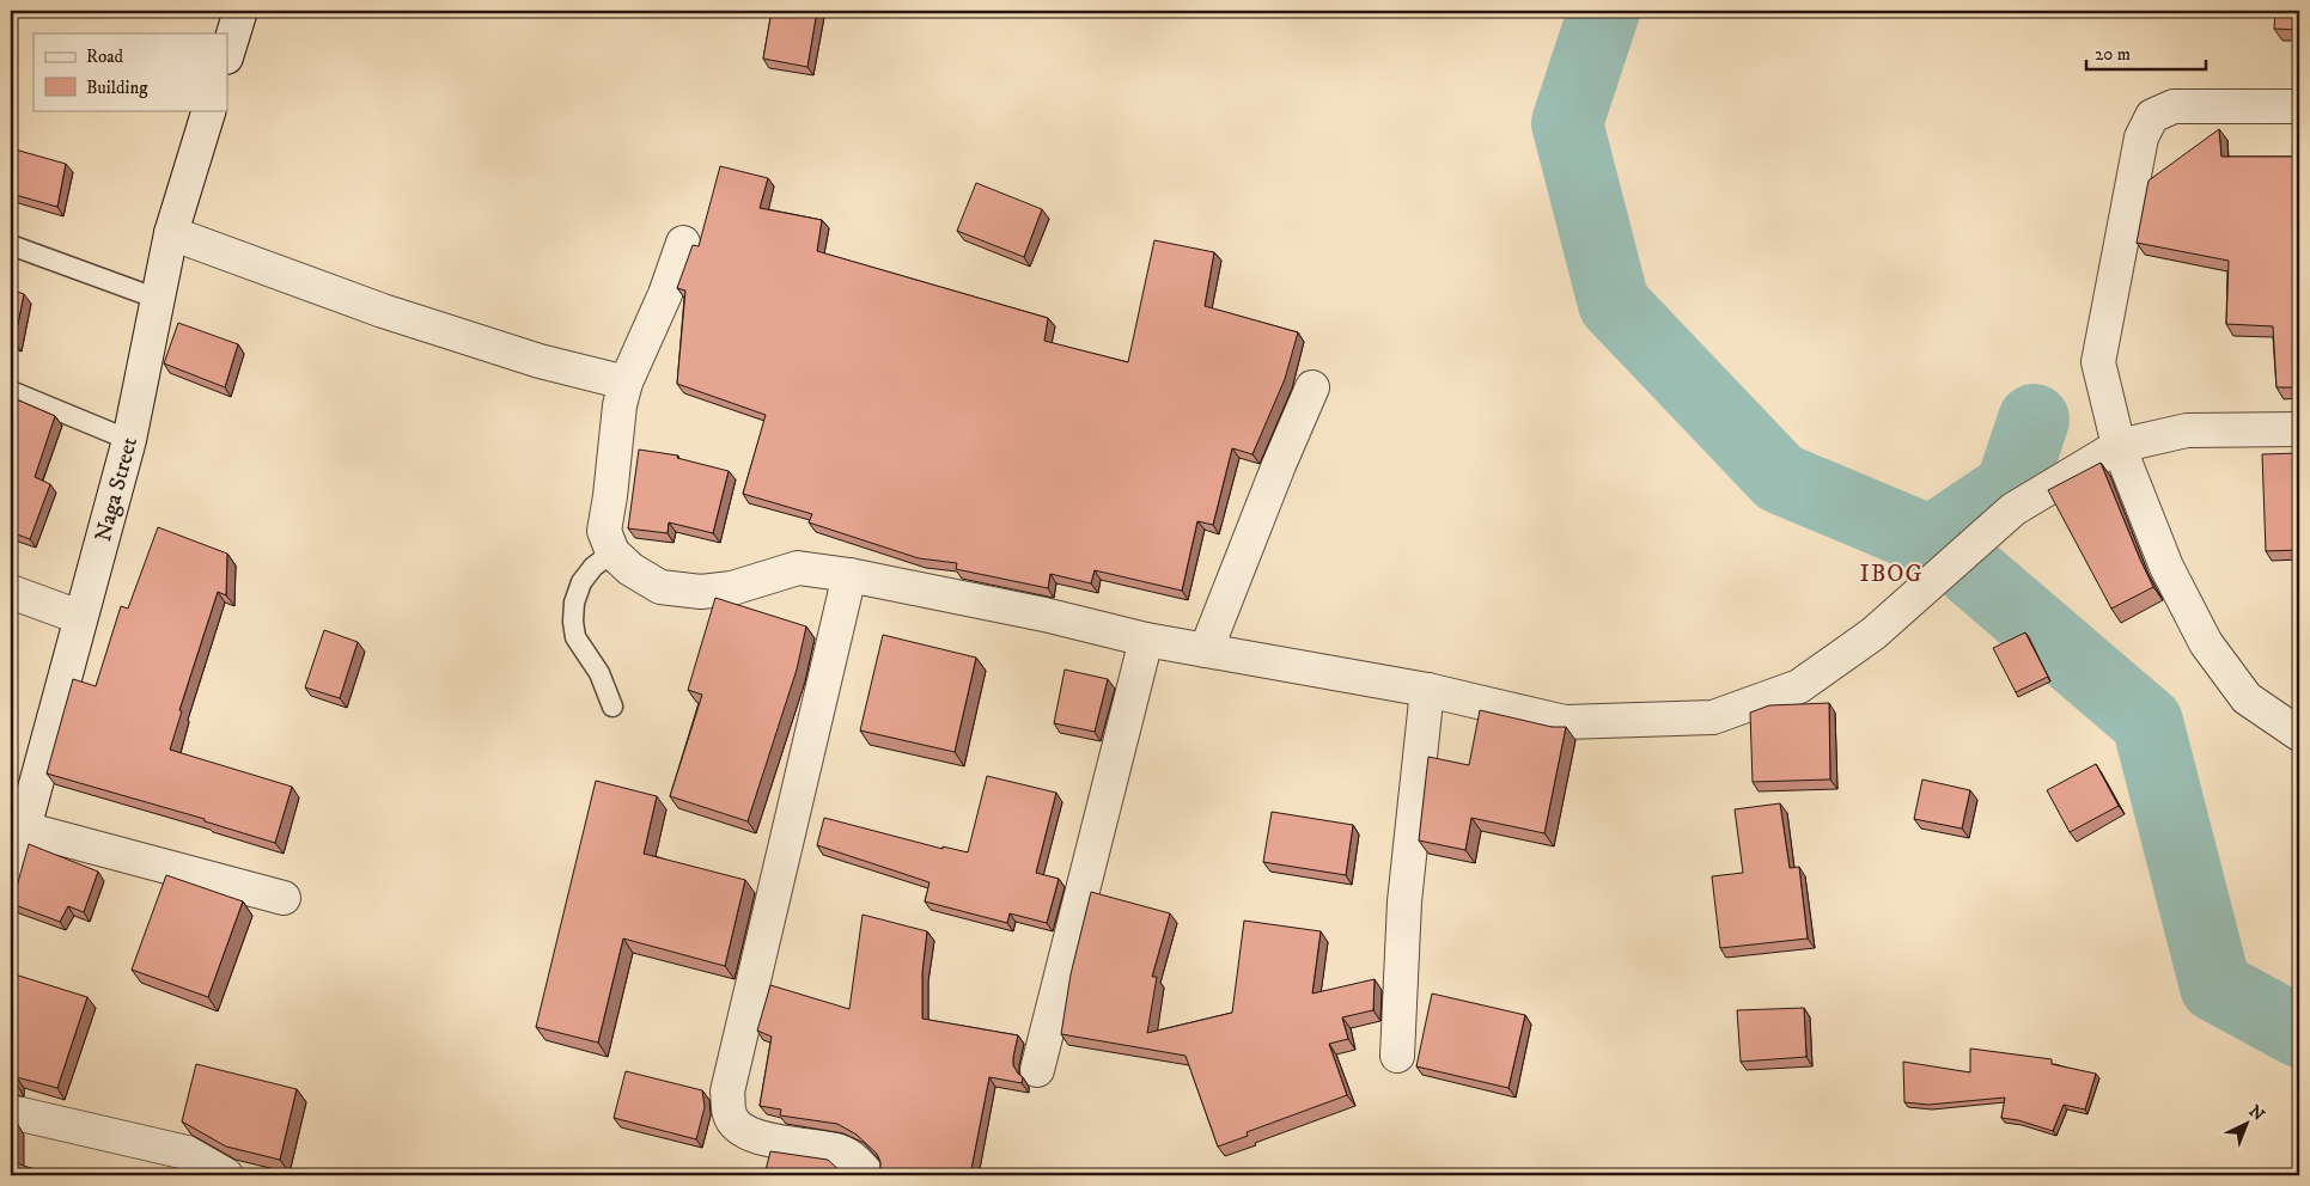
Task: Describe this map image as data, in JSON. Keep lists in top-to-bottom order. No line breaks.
{"streets":{"street":["Naga Street"]},"districts":["IBOG"],"legend":["Road","Building"],"scale_bar":"20 m","north":"top right"}
